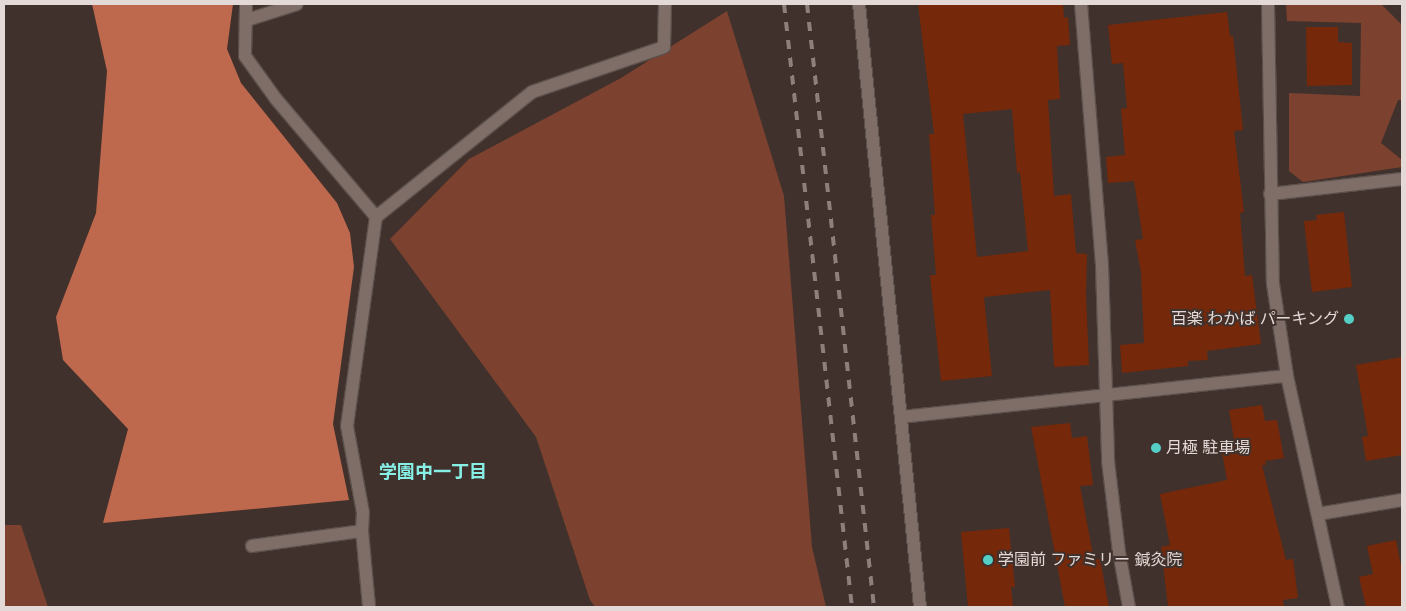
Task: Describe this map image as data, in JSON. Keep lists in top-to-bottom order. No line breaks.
{"districts":["学園中一丁目"],"places":["百楽 わかば パーキング","月極 駐車場","学園前 ファミリー 鍼灸院"]}
